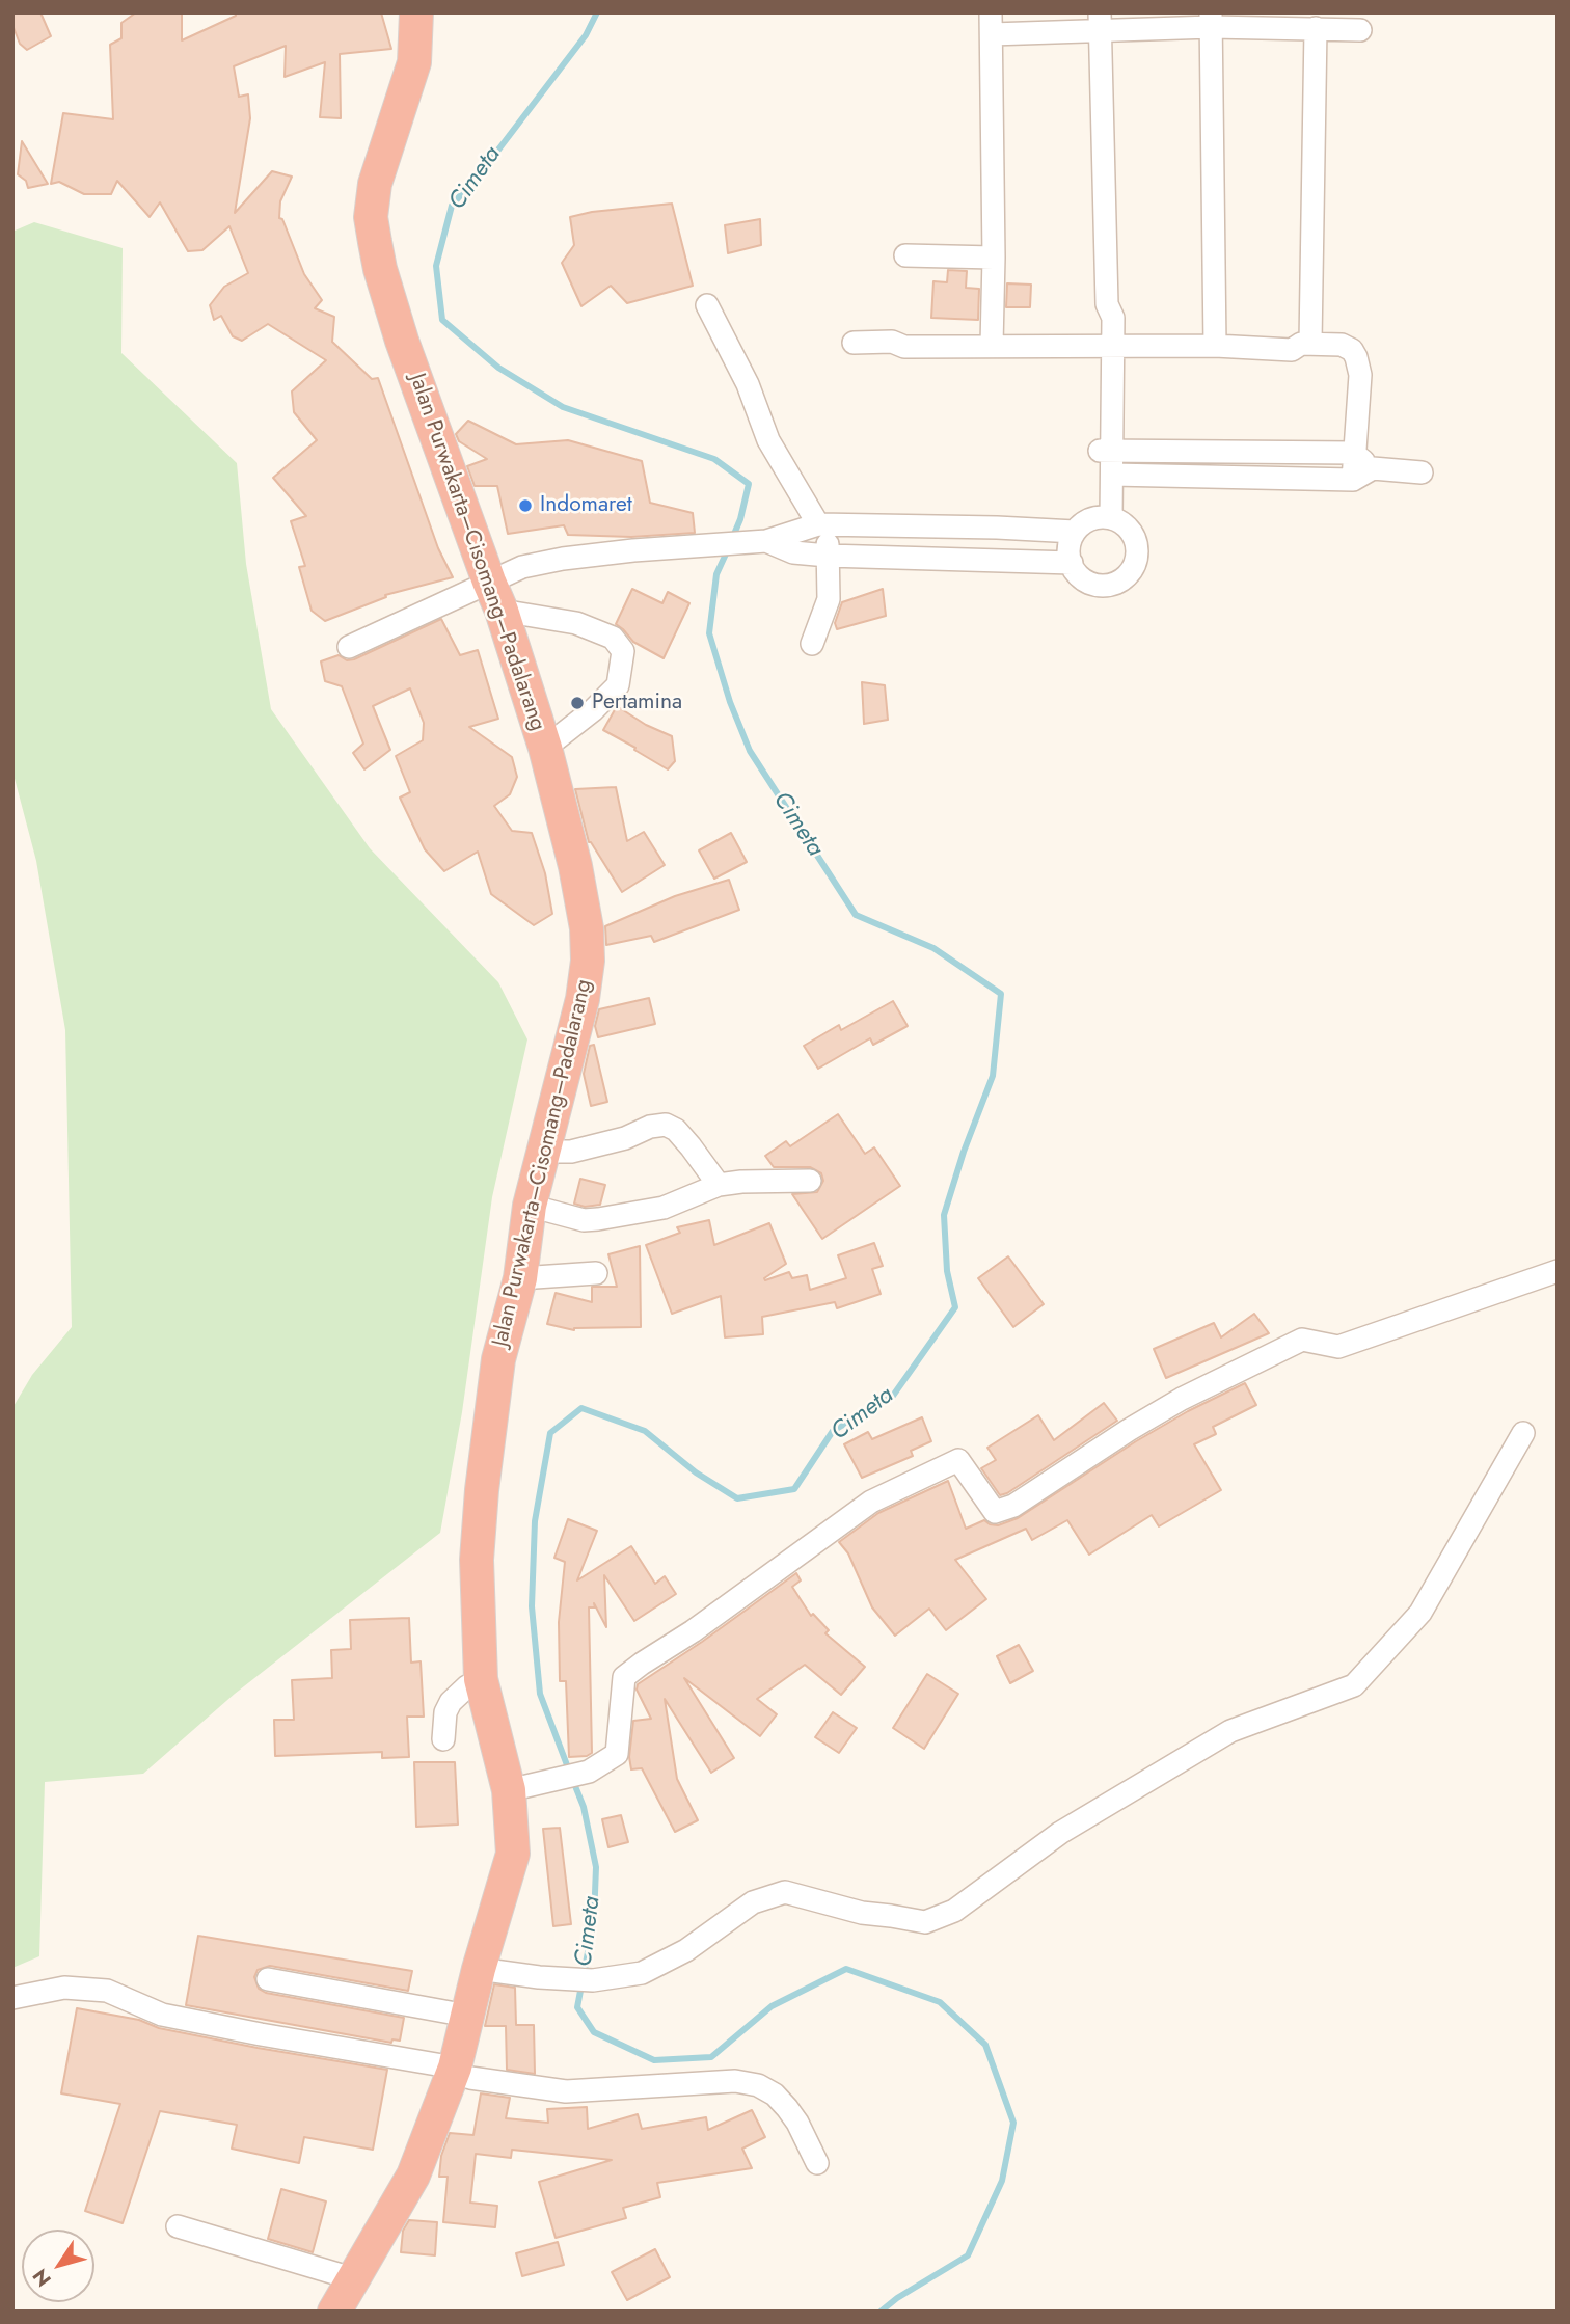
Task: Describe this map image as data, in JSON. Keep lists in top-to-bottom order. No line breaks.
{"streets":{"highway":["Jalan Purwakarta–Cisomang–Padalarang"]},"water":["Cimeta"],"places":["Indomaret","Pertamina"],"north":"bottom left"}
